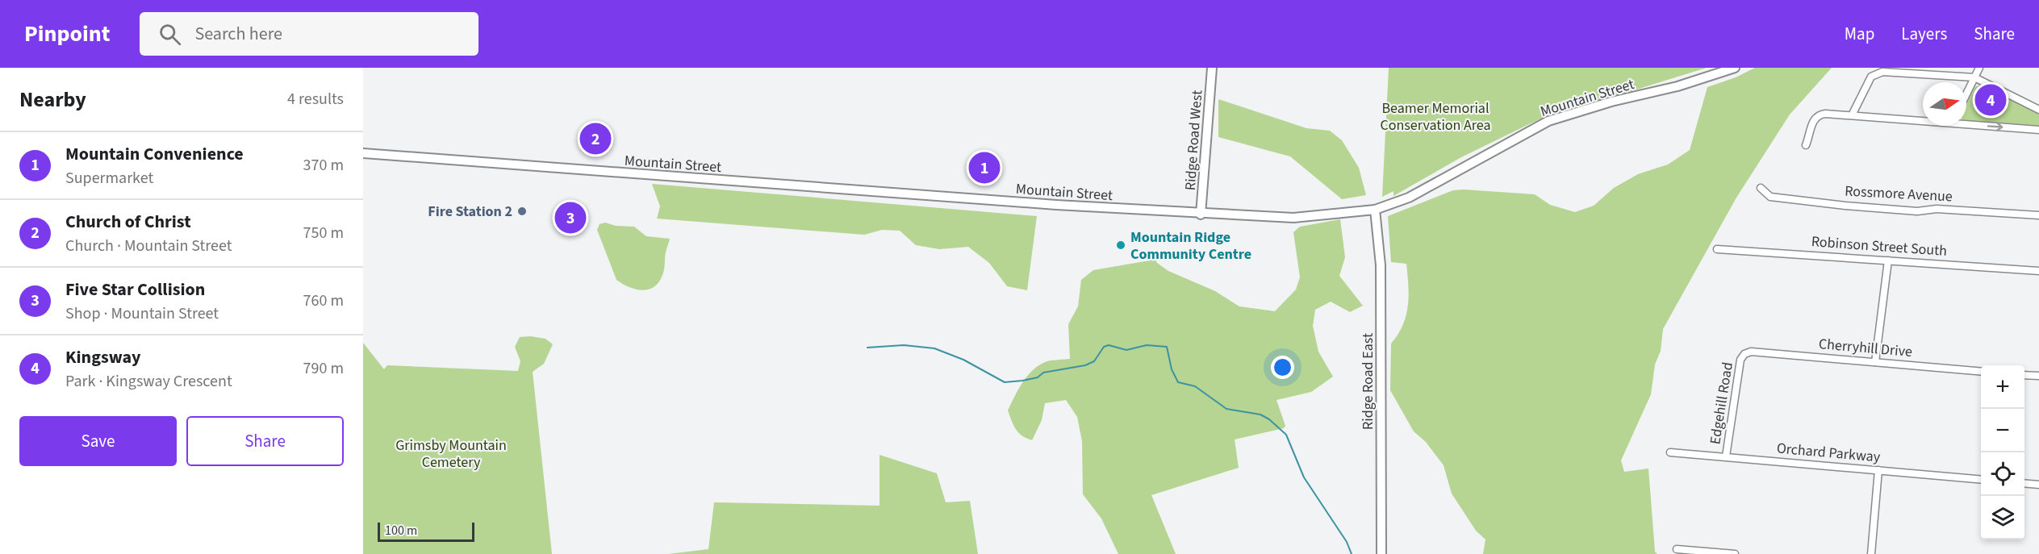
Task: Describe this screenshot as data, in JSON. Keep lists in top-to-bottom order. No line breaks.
{"streets":{"main road":["Mountain Street","Ridge Road West","Ridge Road East"],"street":["Rossmore Avenue","Robinson Street South","Cherryhill Drive","Edgehill Road","Orchard Parkway"]},"crossings":[["Mountain Street","Ridge Road West"],["Mountain Street","Ridge Road East"],["Cherryhill Drive","Edgehill Road"],["Edgehill Road","Orchard Parkway"]],"parks":["Beamer Memorial Conservation Area","Grimsby Mountain Cemetery"],"places":["Fire Station 2","Mountain Ridge Community Centre"],"scale_bar":"100 m","north":"right","page":{"header":"Pinpoint","search":"Search here","nav":["Map","Layers","Share"],"heading":["Nearby","4 results"],"pins":["4","2","1","3"],"list":[{"mark":"1","name":"Mountain Convenience","note":"Supermarket","value":"370 m"},{"mark":"2","name":"Church of Christ","note":"Church · Mountain Street","value":"750 m"},{"mark":"3","name":"Five Star Collision","note":"Shop · Mountain Street","value":"760 m"},{"mark":"4","name":"Kingsway","note":"Park · Kingsway Crescent","value":"790 m"}],"map_buttons":["+","−"],"buttons":["Save","Share"],"scale":"100 m"}}
